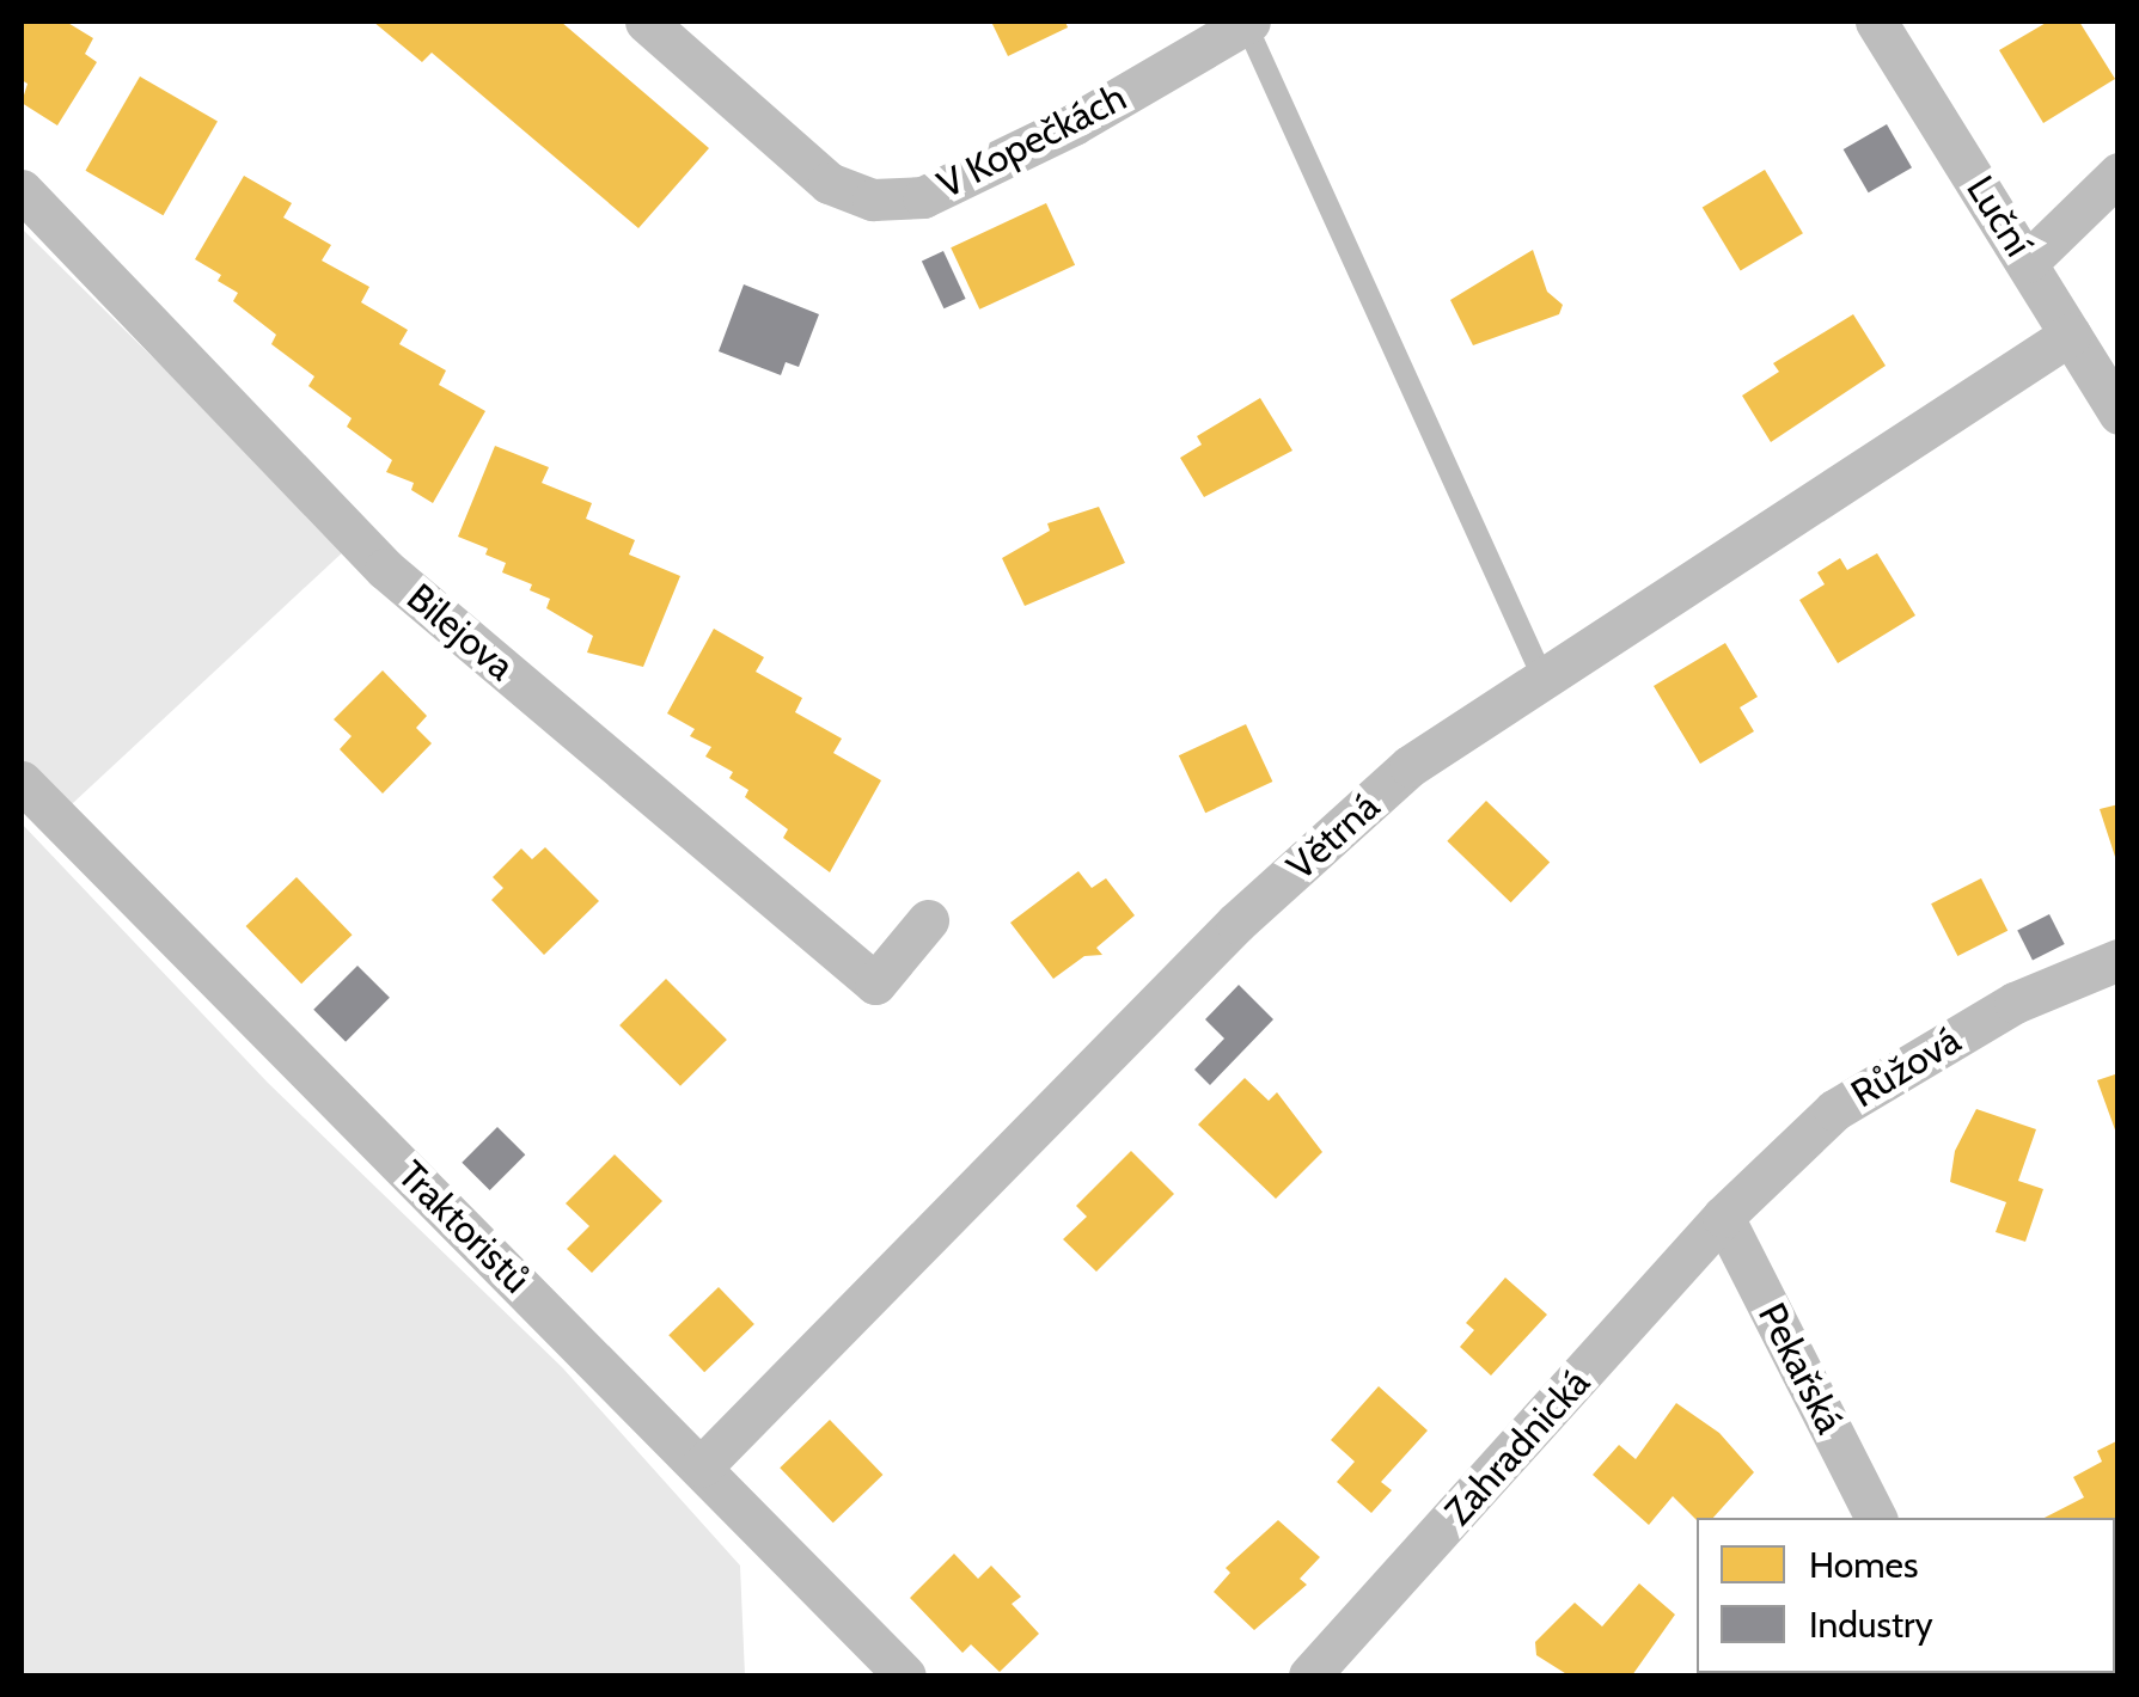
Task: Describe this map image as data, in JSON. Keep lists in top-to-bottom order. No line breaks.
{"streets":{"street":["V Kopečkách","Luční","Bilejova","Větrná","Růžová","Traktoristů","Pekařská","Zahradnická"]},"crossings":[["Luční","Větrná"],["Větrná","Traktoristů"],["Růžová","Pekařská"],["Růžová","Zahradnická"],["Pekařská","Zahradnická"]],"legend":["Homes","Industry"]}
